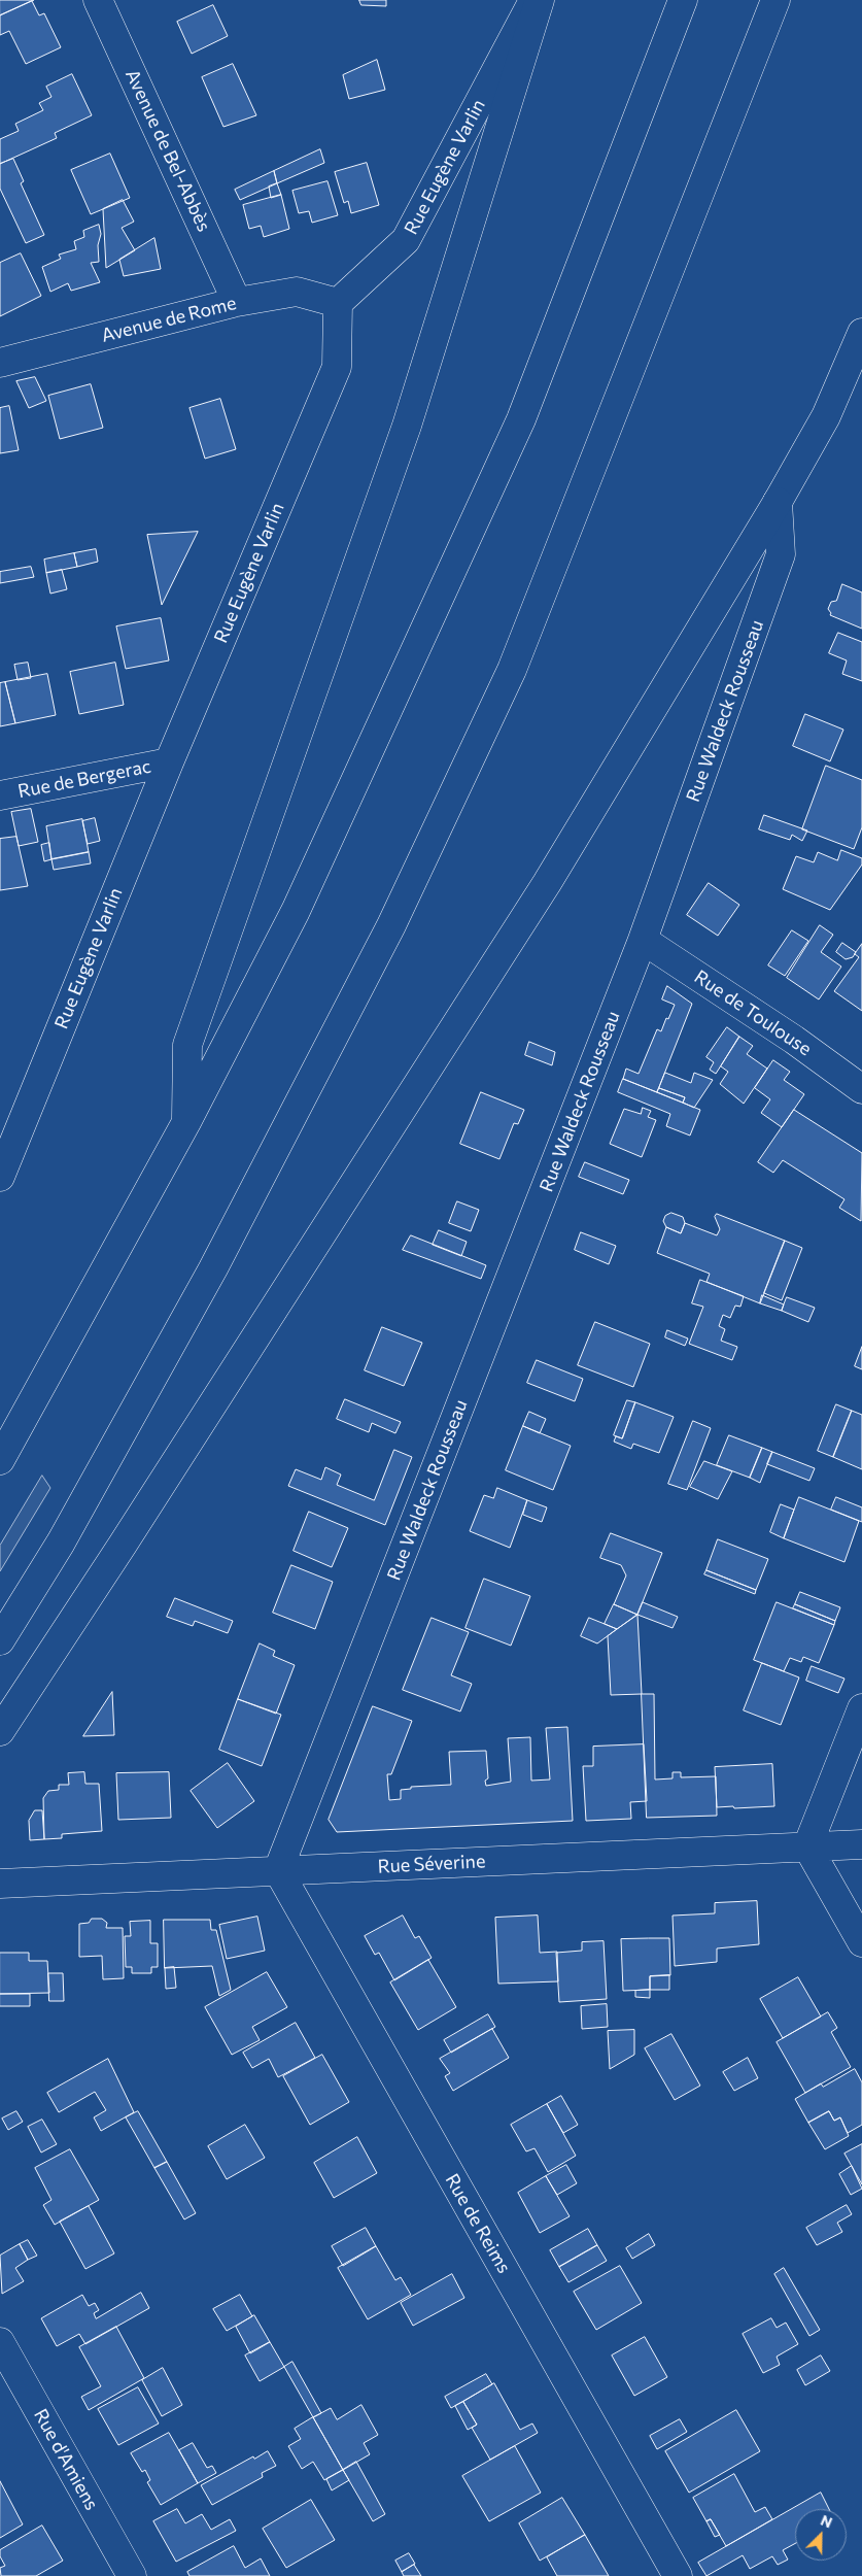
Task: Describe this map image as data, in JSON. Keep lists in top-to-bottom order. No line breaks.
{"streets":{"main road":["Avenue de Bel-Abbès","Rue Eugène Varlin","Avenue de Rome","Rue Waldeck Rousseau","Rue de Bergerac","Rue de Toulouse","Rue Séverine","Rue de Reims","Rue d'Amiens"]},"crossings":[["Avenue de Bel-Abbès","Avenue de Rome"],["Rue Eugène Varlin","Avenue de Rome"],["Rue Eugène Varlin","Rue de Bergerac"],["Rue Waldeck Rousseau","Rue de Toulouse"],["Rue Waldeck Rousseau","Rue Séverine"],["Rue Waldeck Rousseau","Rue de Reims"],["Rue Séverine","Rue de Reims"]],"north":"top right"}
